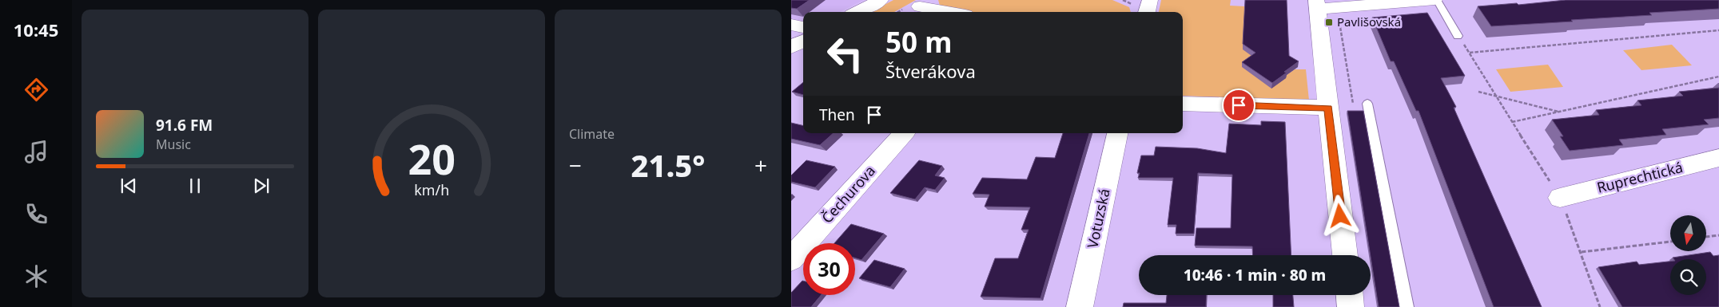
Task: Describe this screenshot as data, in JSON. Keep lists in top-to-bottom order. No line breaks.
{"streets":{"street":["Ruprechtická","Čechurova","Votuzská"]},"places":{"transit":["Pavlišovská"]},"north":"bottom","page":{"tabs":"10:45","tile":"Climate","turn":["50 m","Štverákova"],"then":"Then","song":["91.6 FM","Music"],"heat":["−","21.5°","+"],"limit":"30","trip":"10:46 · 1 min · 80 m","gauge":["20","km/h"]}}
